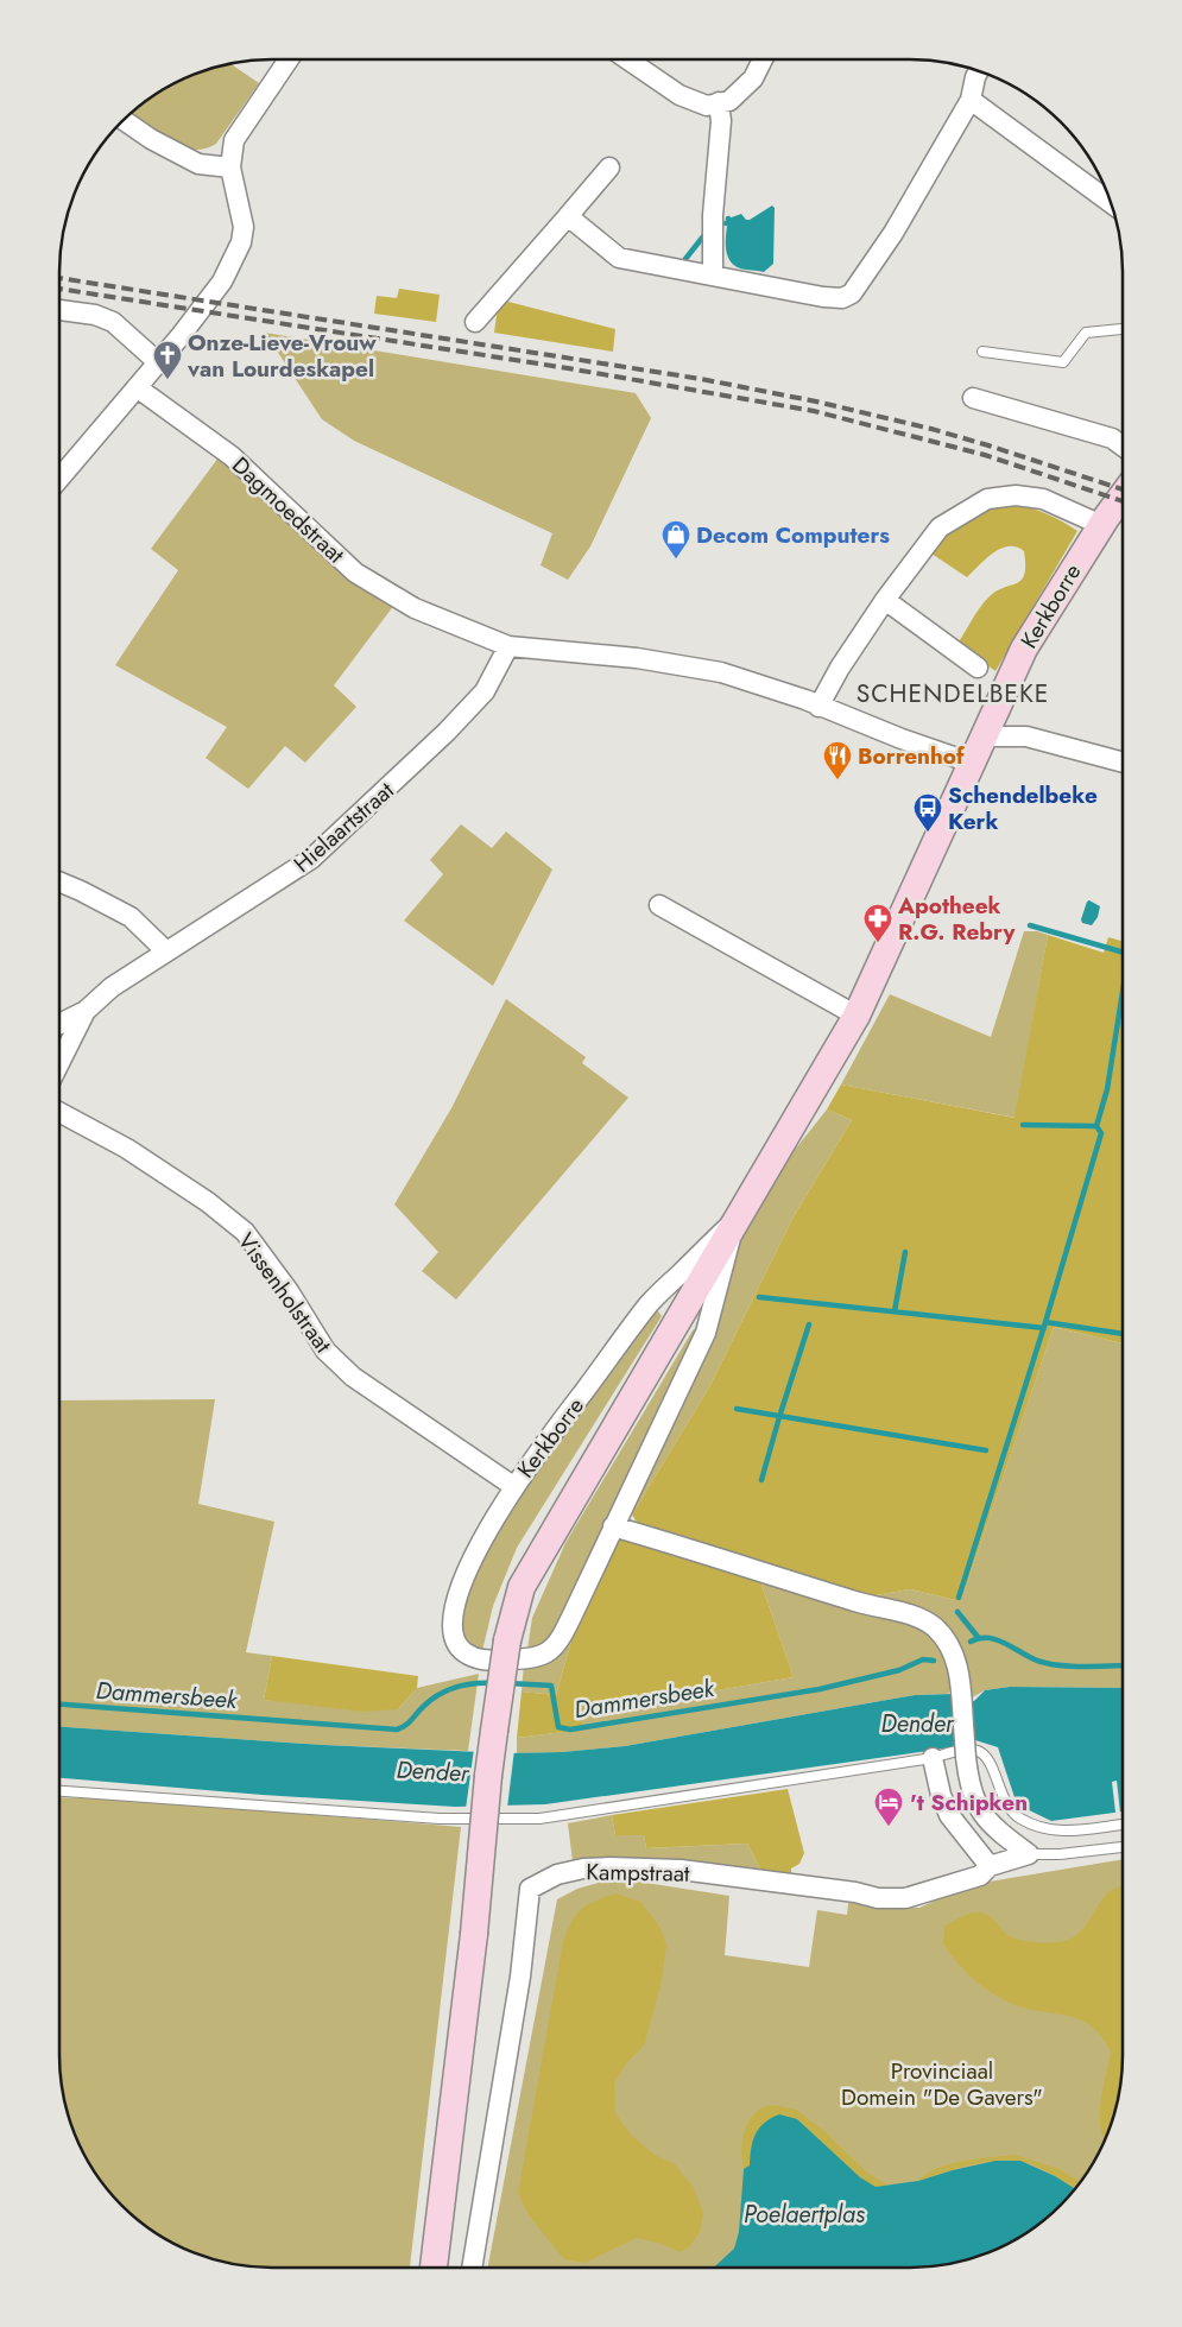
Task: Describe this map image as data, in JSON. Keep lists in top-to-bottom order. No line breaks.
{"streets":{"street":["Dagmoedstraat","Kerkborre","Hielaartstraat","Vissenholstraat","Kampstraat"]},"crossings":[["Dagmoedstraat","Kerkborre"],["Dagmoedstraat","Hielaartstraat"],["Kerkborre","Vissenholstraat"]],"districts":["SCHENDELBEKE"],"water":["Dammersbeek","Dender","Poelaertplas"],"parks":["Provinciaal Domein \"De Gavers\""],"places":{"church":["Onze-Lieve-Vrouw van Lourdeskapel"],"shop":["Decom Computers"],"restaurant":["Borrenhof"],"bus stop":["Schendelbeke Kerk"],"pharmacy":["Apotheek R.G. Rebry"],"hotel":["'t Schipken"]}}
